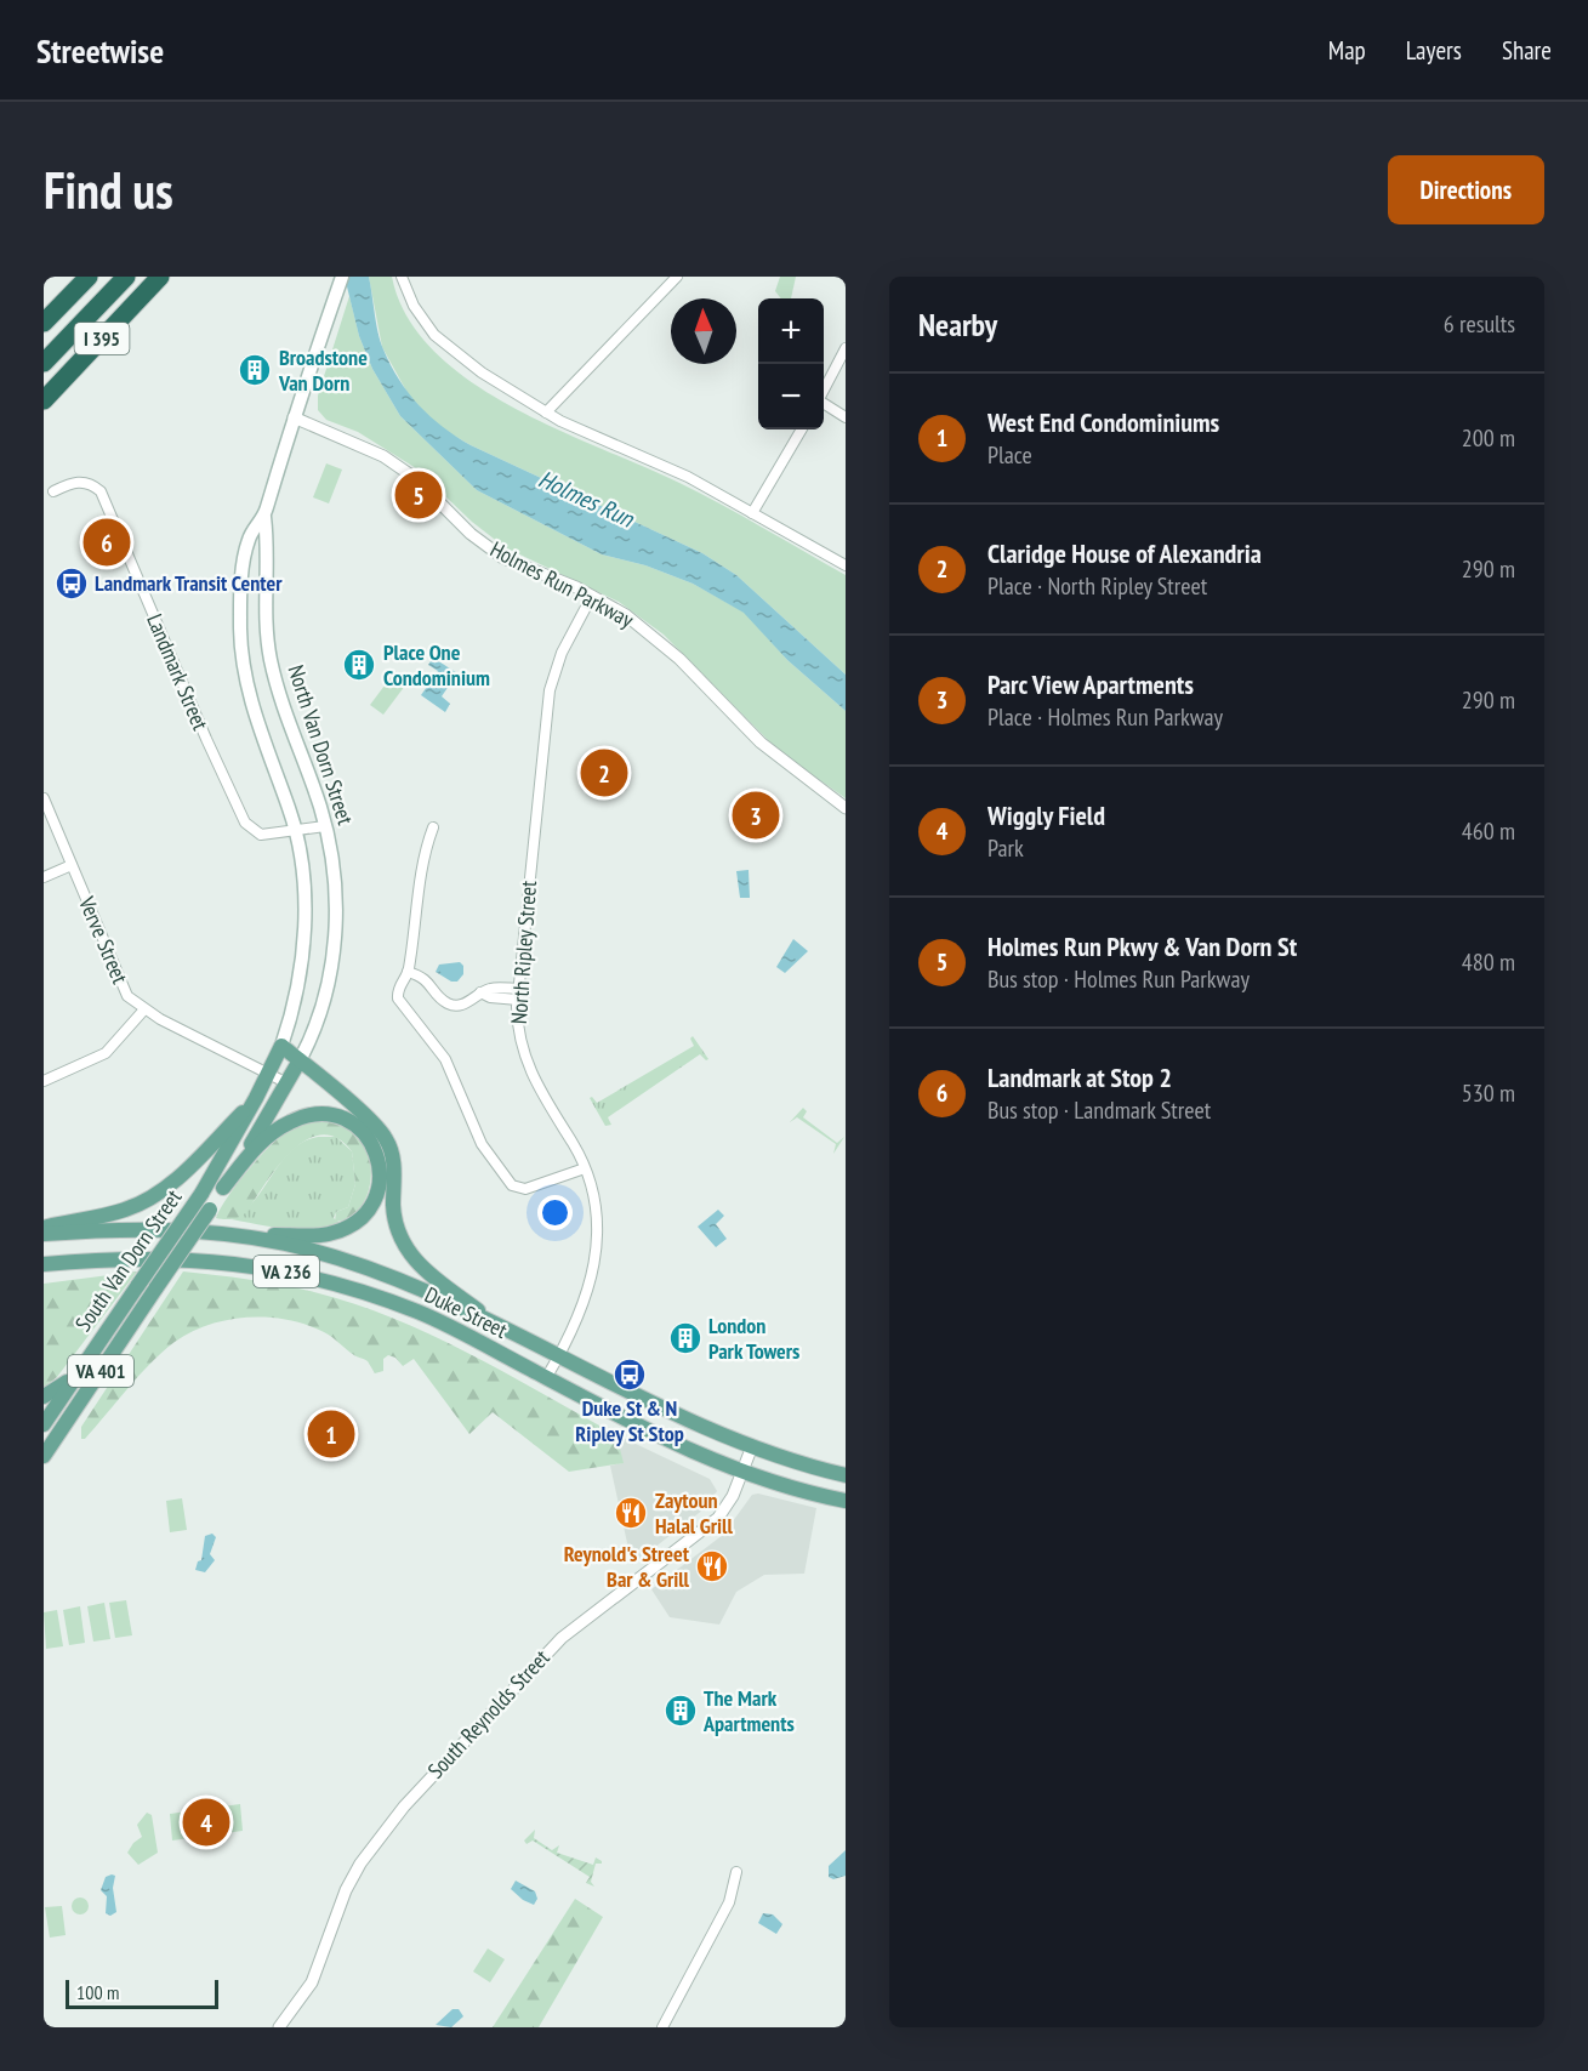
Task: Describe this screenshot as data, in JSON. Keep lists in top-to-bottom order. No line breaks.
{"streets":{"highway":["I 395"],"main road":["North Van Dorn Street","South Van Dorn Street","VA 236","Duke Street","VA 401"],"street":["Holmes Run Parkway","Landmark Street","Verve Street","North Ripley Street","South Reynolds Street"]},"crossings":[["Holmes Run Parkway","North Van Dorn Street"],["Holmes Run Parkway","North Ripley Street"],["Landmark Street","North Van Dorn Street"],["North Van Dorn Street","Verve Street"],["North Van Dorn Street","South Van Dorn Street"],["North Ripley Street","Duke Street"],["Duke Street","South Reynolds Street"]],"water":["Holmes Run"],"places":{"building":["Broadstone Van Dorn","Place One Condominium","London Park Towers","The Mark Apartments"],"bus stop":["Landmark Transit Center","Duke St & N Ripley St Stop"],"restaurant":["Zaytoun Halal Grill","Reynold's Street Bar & Grill"]},"scale_bar":"100 m","north":"top","page":{"header":"Streetwise","nav":["Map","Layers","Share"],"buttons":"Directions","title":"Find us","heading":["Nearby","6 results"],"map_buttons":["+","−"],"list":[{"mark":"1","name":"West End Condominiums","note":"Place","value":"200 m"},{"mark":"2","name":"Claridge House of Alexandria","note":"Place · North Ripley Street","value":"290 m"},{"mark":"3","name":"Parc View Apartments","note":"Place · Holmes Run Parkway","value":"290 m"},{"mark":"4","name":"Wiggly Field","note":"Park","value":"460 m"},{"mark":"5","name":"Holmes Run Pkwy & Van Dorn St","note":"Bus stop · Holmes Run Parkway","value":"480 m"},{"mark":"6","name":"Landmark at Stop 2","note":"Bus stop · Landmark Street","value":"530 m"}],"pins":["5","6","2","3","1","4"],"scale":"100 m"}}
